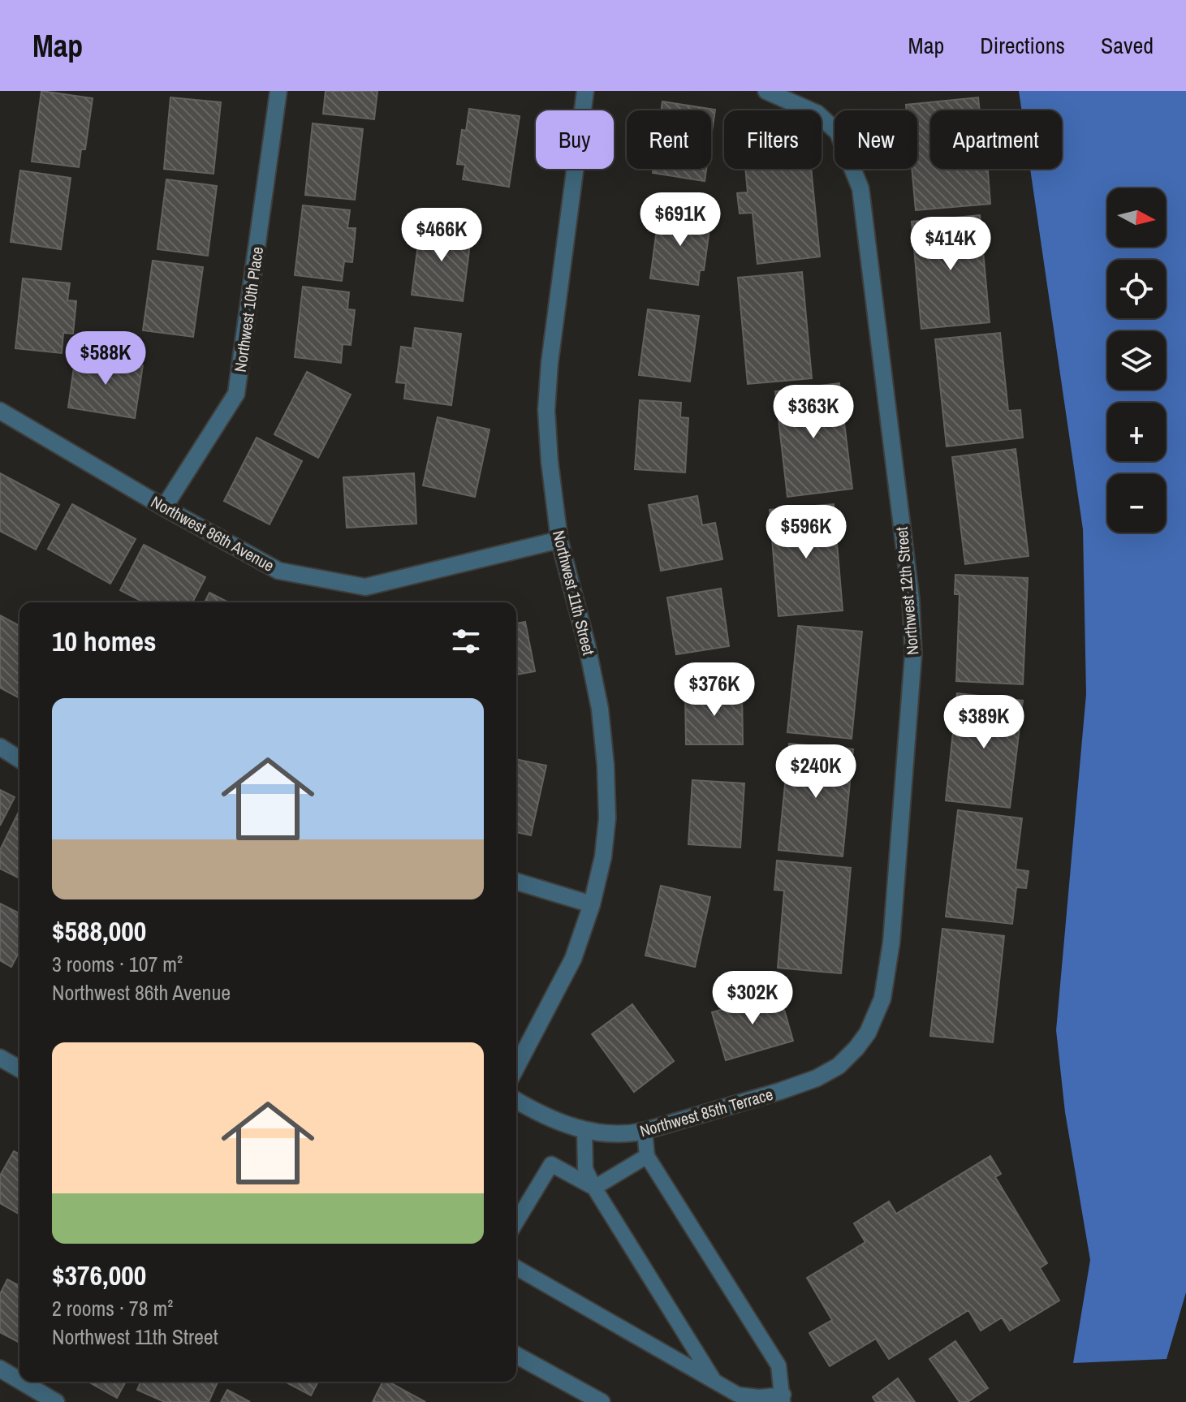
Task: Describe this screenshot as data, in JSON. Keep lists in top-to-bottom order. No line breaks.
{"streets":{"street":["Northwest 10th Place","Northwest 86th Avenue","Northwest 12th Street","Northwest 11th Street","Northwest 85th Terrace"]},"crossings":[["Northwest 10th Place","Northwest 86th Avenue"],["Northwest 86th Avenue","Northwest 11th Street"],["Northwest 12th Street","Northwest 85th Terrace"]],"north":"right","page":{"header":"Map","nav":["Map","Directions","Saved"],"chip":["Buy","Rent","Filters","New","Apartment"],"map_buttons":["+","−"],"price":["$691K","$466K","$414K","$588K","$363K","$596K","$376K","$389K","$240K","$302K"],"heading":"10 homes","list":[{"name":"$588,000","note":"3 rooms · 107 m² · Northwest 86th Avenue"},{"name":"$376,000","note":"2 rooms · 78 m² · Northwest 11th Street"}]}}
